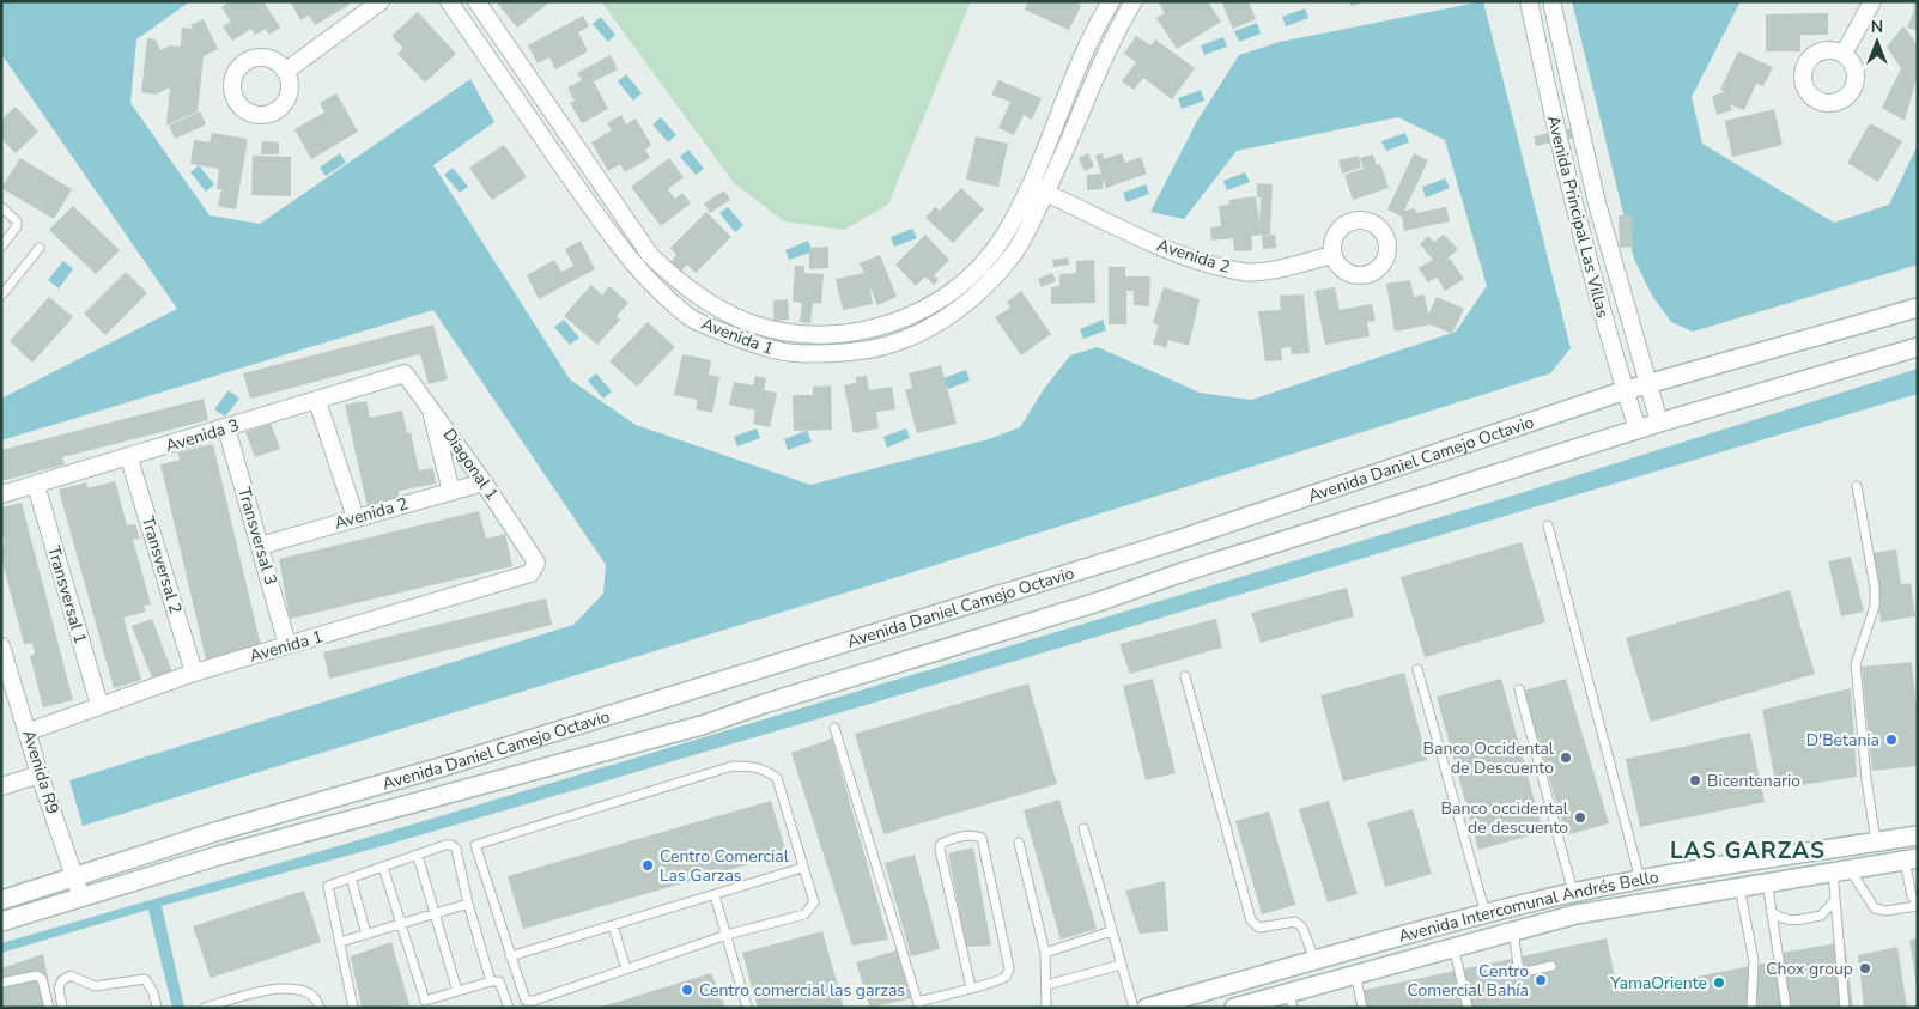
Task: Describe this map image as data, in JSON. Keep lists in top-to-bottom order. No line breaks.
{"streets":{"main road":["Avenida Daniel Camejo Octavio","Avenida Intercomunal Andrés Bello"],"street":["Avenida Principal Las Villas","Avenida 2","Avenida 1","Avenida 3","Diagonal 1","Transversal 3","Transversal 2","Transversal 1","Avenida R9"]},"crossings":[["Avenida Principal Las Villas","Avenida Daniel Camejo Octavio"],["Avenida 2","Avenida 1"],["Avenida 2","Diagonal 1"],["Avenida 2","Transversal 3"],["Avenida 1","Diagonal 1"],["Avenida 1","Transversal 3"],["Avenida 1","Transversal 2"],["Avenida 1","Transversal 1"],["Avenida 1","Avenida R9"],["Avenida 3","Diagonal 1"],["Avenida 3","Transversal 3"],["Avenida 3","Transversal 2"],["Avenida 3","Transversal 1"],["Avenida Daniel Camejo Octavio","Avenida R9"]],"districts":["LAS GARZAS"],"places":["D'Betania","Banco Occidental de Descuento","Bicentenario","Banco occidental de descuento","Centro Comercial Las Garzas","Chox group","Centro Comercial Bahía","YamaOriente","Centro comercial las garzas"],"north":"top"}
